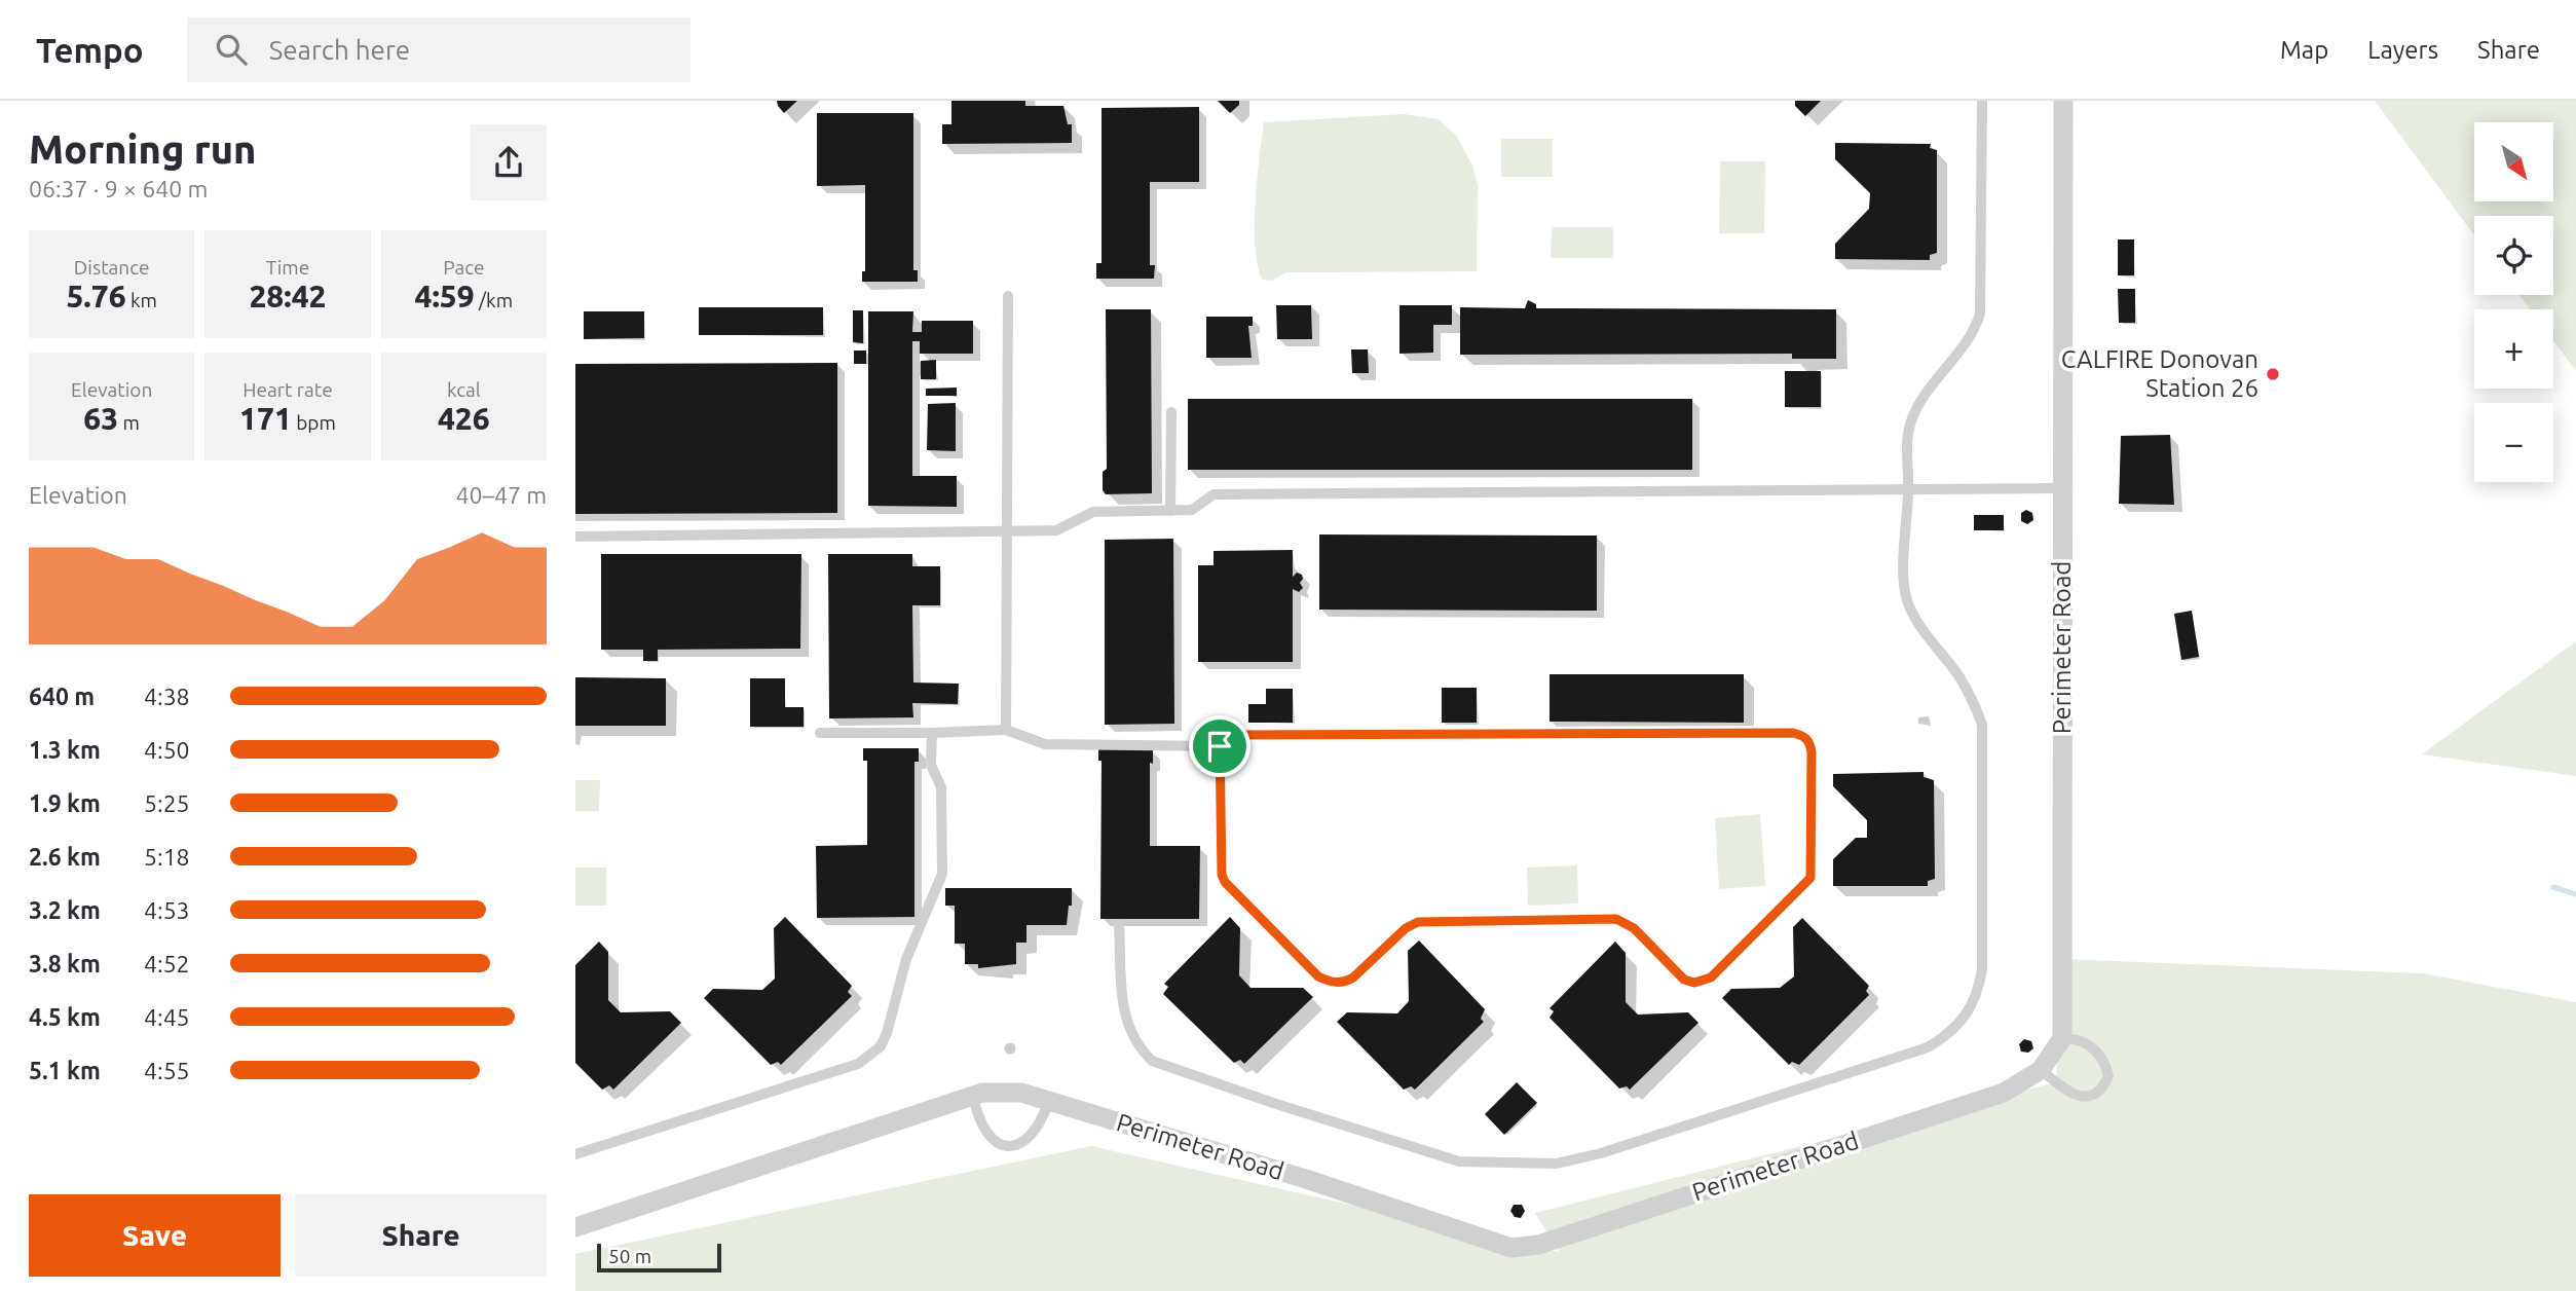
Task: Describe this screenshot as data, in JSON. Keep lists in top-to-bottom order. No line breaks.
{"streets":{"street":["Perimeter Road"]},"places":["CALFIRE Donovan Station 26"],"scale_bar":"50 m","north":"bottom right","page":{"header":"Tempo","search":"Search here","nav":["Map","Layers","Share"],"heading":["Morning run","06:37 · 9 × 640 m"],"map_buttons":["+","−"],"stats":[["Distance","5.76 km"],["Time","28:42"],["Pace","4:59 /km"],["Elevation","63 m"],["Heart rate","171 bpm"],["kcal","426"]],"chart":["Elevation","40–47 m"],"list":[{"name":"640 m","note":"4:38"},{"name":"1.3 km","note":"4:50"},{"name":"1.9 km","note":"5:25"},{"name":"2.6 km","note":"5:18"},{"name":"3.2 km","note":"4:53"},{"name":"3.8 km","note":"4:52"},{"name":"4.5 km","note":"4:45"},{"name":"5.1 km","note":"4:55"}],"buttons":["Save","Share"],"scale":"50 m"}}
